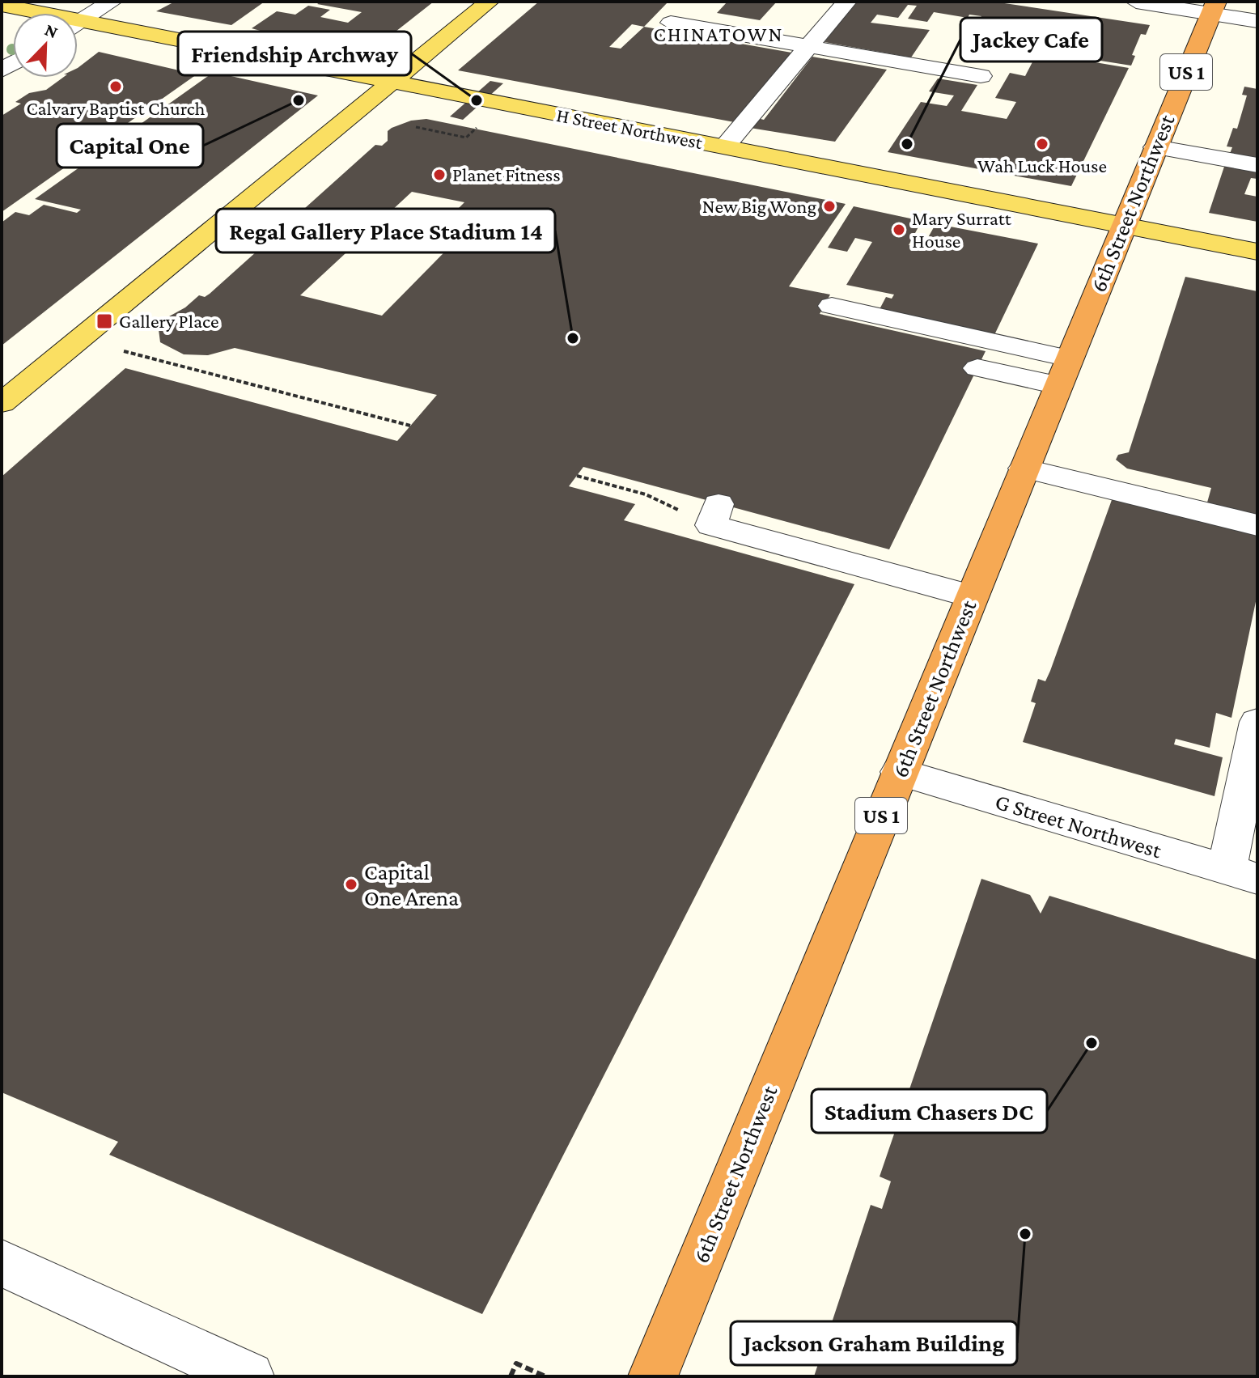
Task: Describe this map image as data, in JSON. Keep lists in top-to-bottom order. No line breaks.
{"streets":{"highway":["US 1","6th Street Northwest"],"main road":["H Street Northwest"],"street":["G Street Northwest"]},"crossings":[["H Street Northwest","6th Street Northwest"],["6th Street Northwest","G Street Northwest"]],"districts":["CHINATOWN"],"places":{"other":["Calvary Baptist Church","Capital One","Friendship Archway","Jackey Cafe","Wah Luck House","Planet Fitness","New Big Wong","Mary Surratt House","Regal Gallery Place Stadium 14","Capital One Arena","Stadium Chasers DC","Jackson Graham Building"],"transit":["Gallery Place"]},"north":"top right"}
